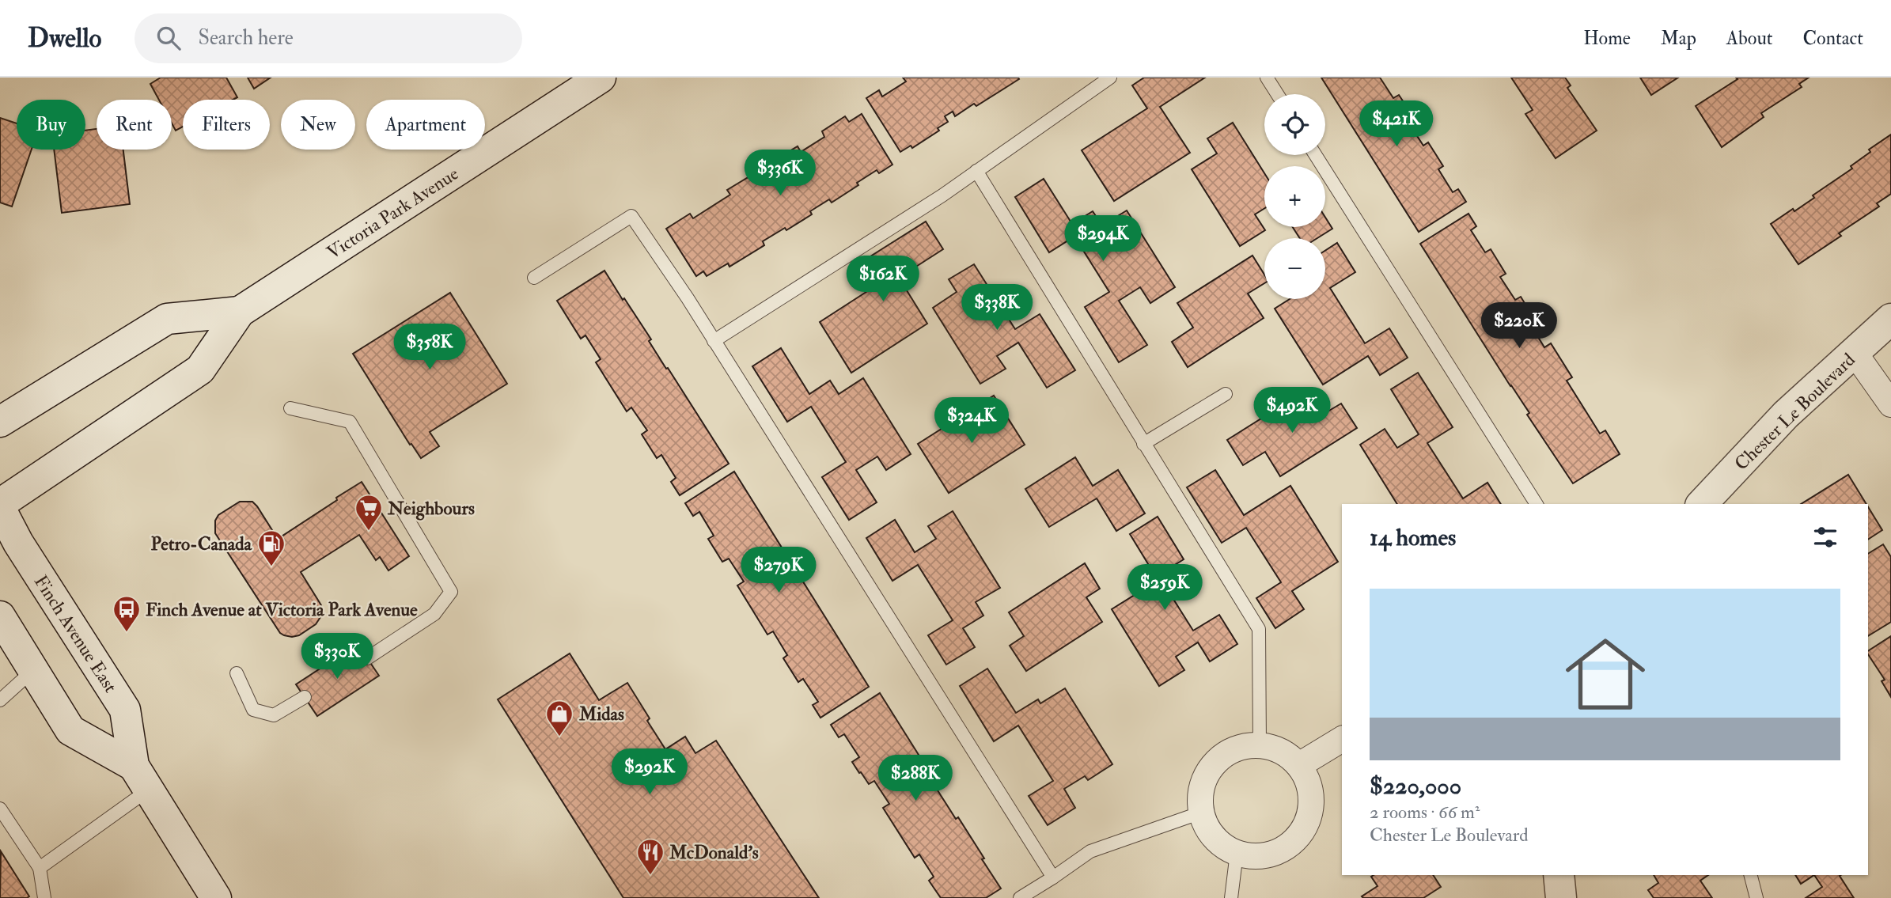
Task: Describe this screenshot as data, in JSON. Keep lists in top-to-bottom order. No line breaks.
{"streets":{"main road":["Victoria Park Avenue","Chester Le Boulevard","Finch Avenue East"]},"places":{"supermarket":["Neighbours"],"fuel station":["Petro-Canada"],"bus stop":["Finch Avenue at Victoria Park Avenue"],"shop":["Midas"],"restaurant":["McDonald's"]},"page":{"header":"Dwello","search":"Search here","nav":["Home","Map","About","Contact"],"map_buttons":["+","−"],"chip":["Buy","Rent","Filters","New","Apartment"],"price":["$421K","$336K","$294K","$162K","$338K","$220K","$358K","$492K","$324K","$279K","$259K","$330K","$292K","$288K"],"heading":"14 homes","list":[{"name":"$220,000","note":"2 rooms · 66 m² · Chester Le Boulevard"}]}}
